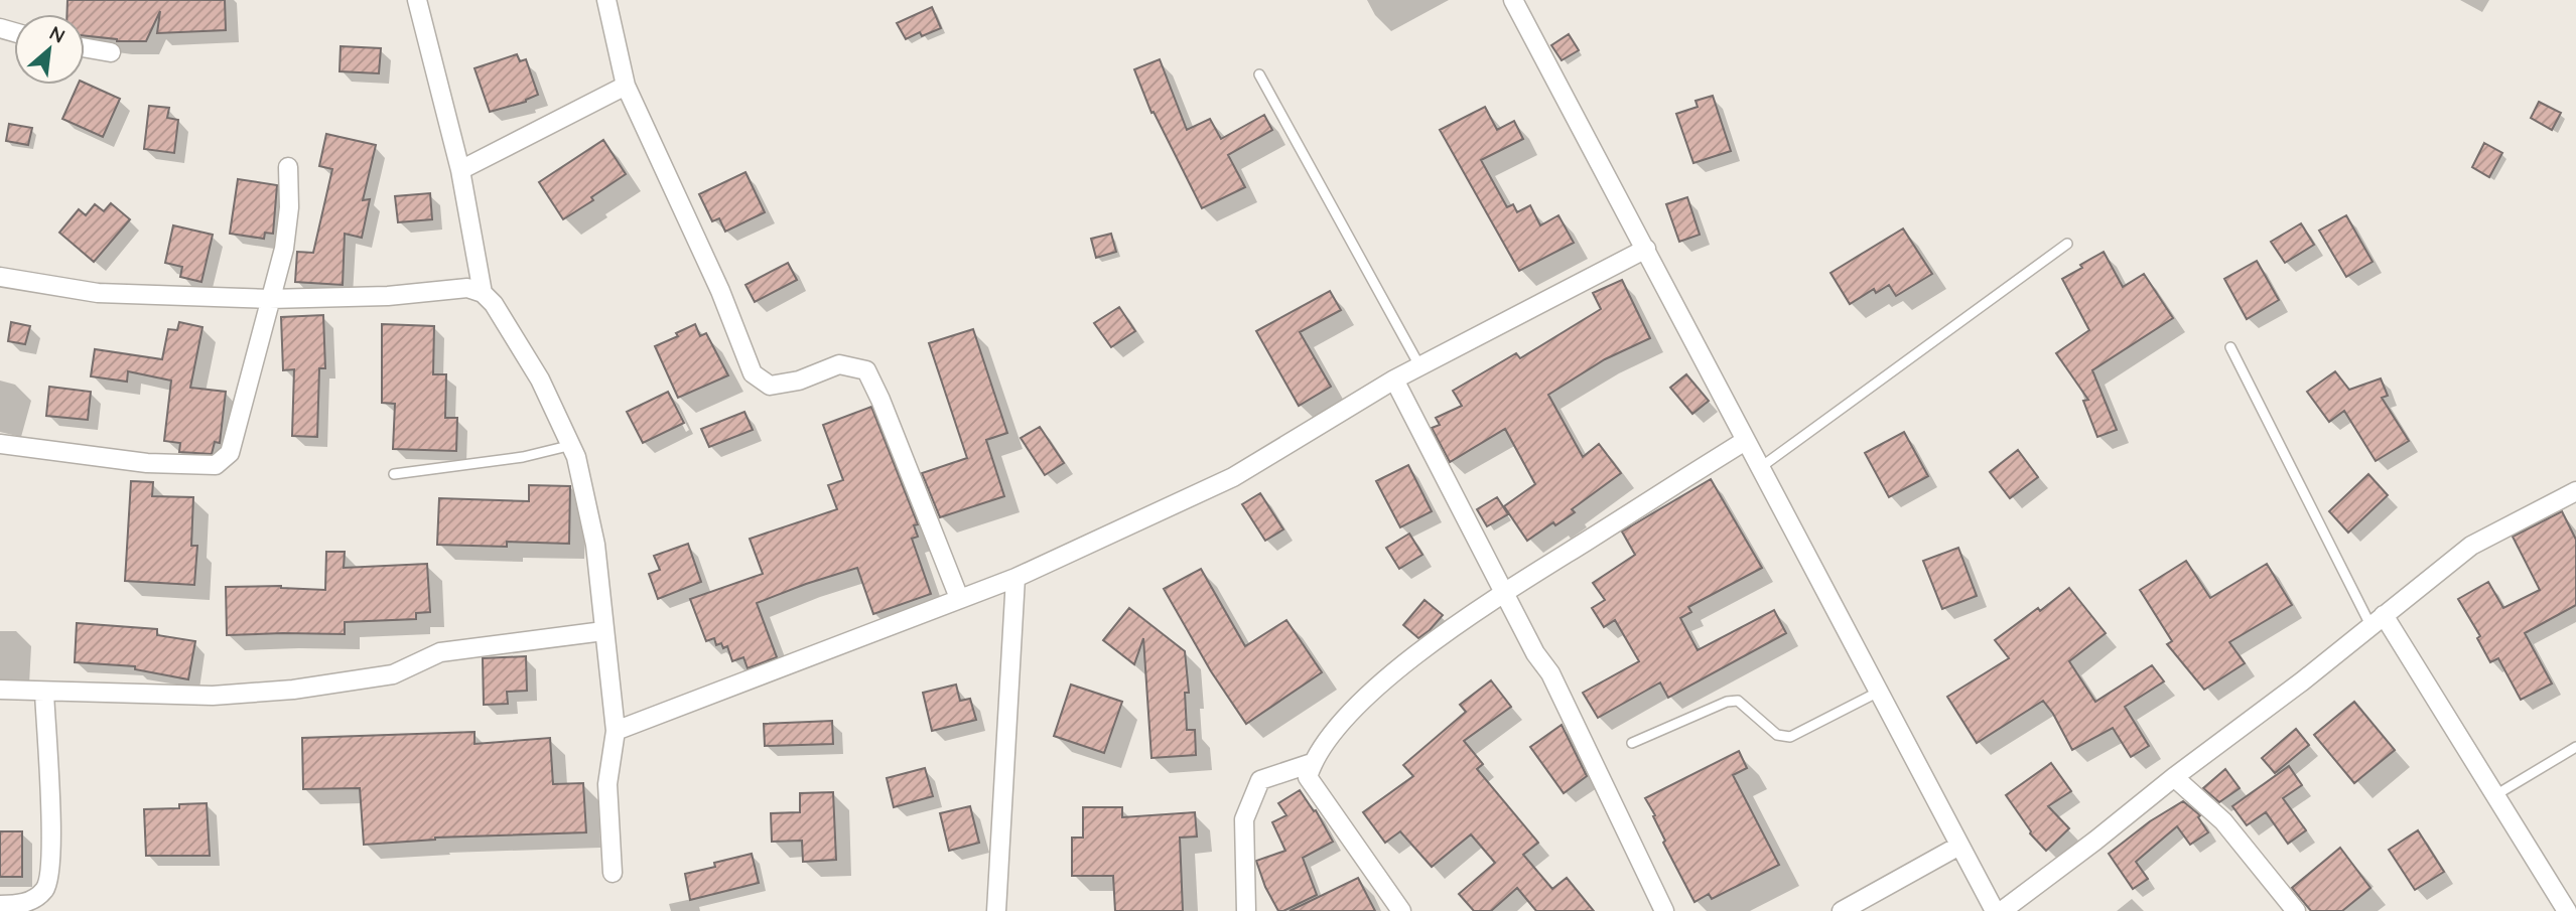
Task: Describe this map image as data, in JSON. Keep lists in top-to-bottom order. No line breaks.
{"north":"top right"}
